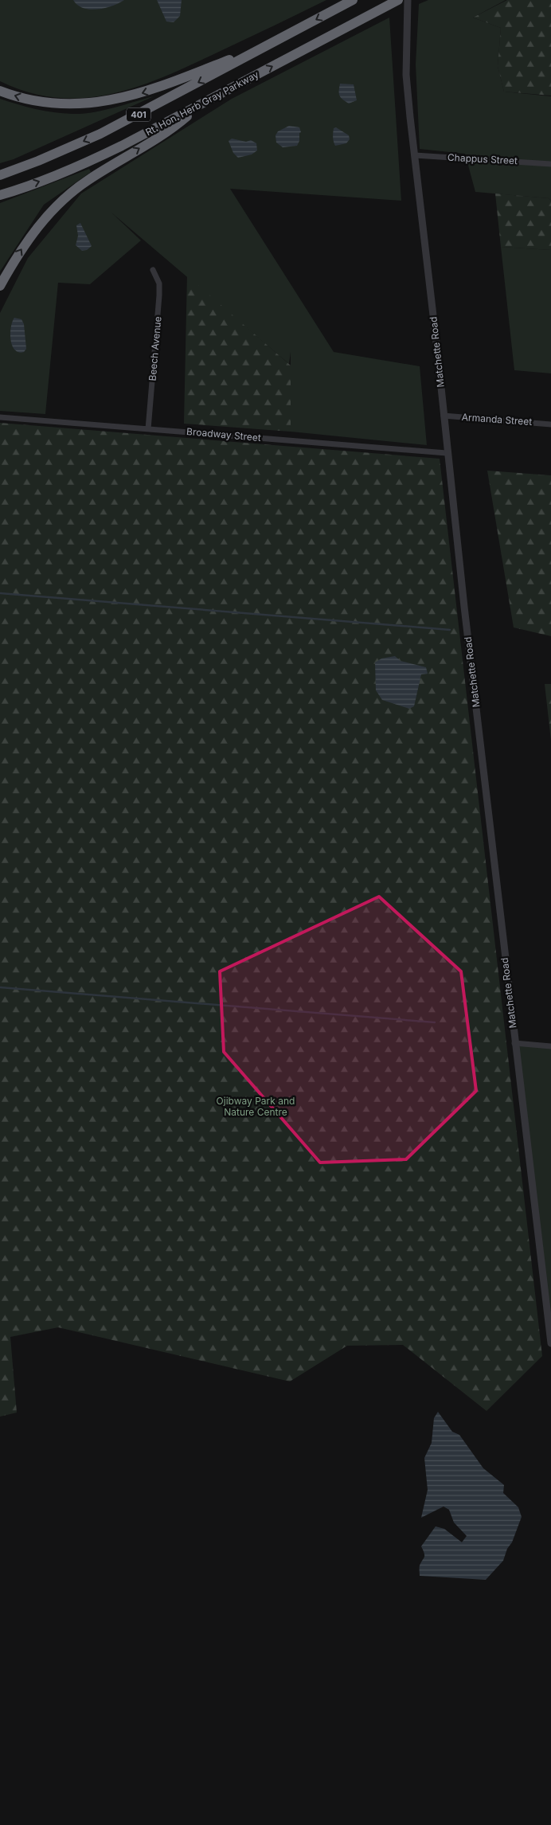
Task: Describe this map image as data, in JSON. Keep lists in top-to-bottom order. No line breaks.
{"streets":{"highway":["Rt. Hon. Herb Gray Parkway","401"],"street":["Chappus Street","Beech Avenue","Matchette Road","Armanda Street","Broadway Street"]},"crossings":[["Chappus Street","Matchette Road"],["Beech Avenue","Broadway Street"],["Matchette Road","Armanda Street"],["Matchette Road","Broadway Street"]],"parks":["Ojibway Park and Nature Centre"]}
